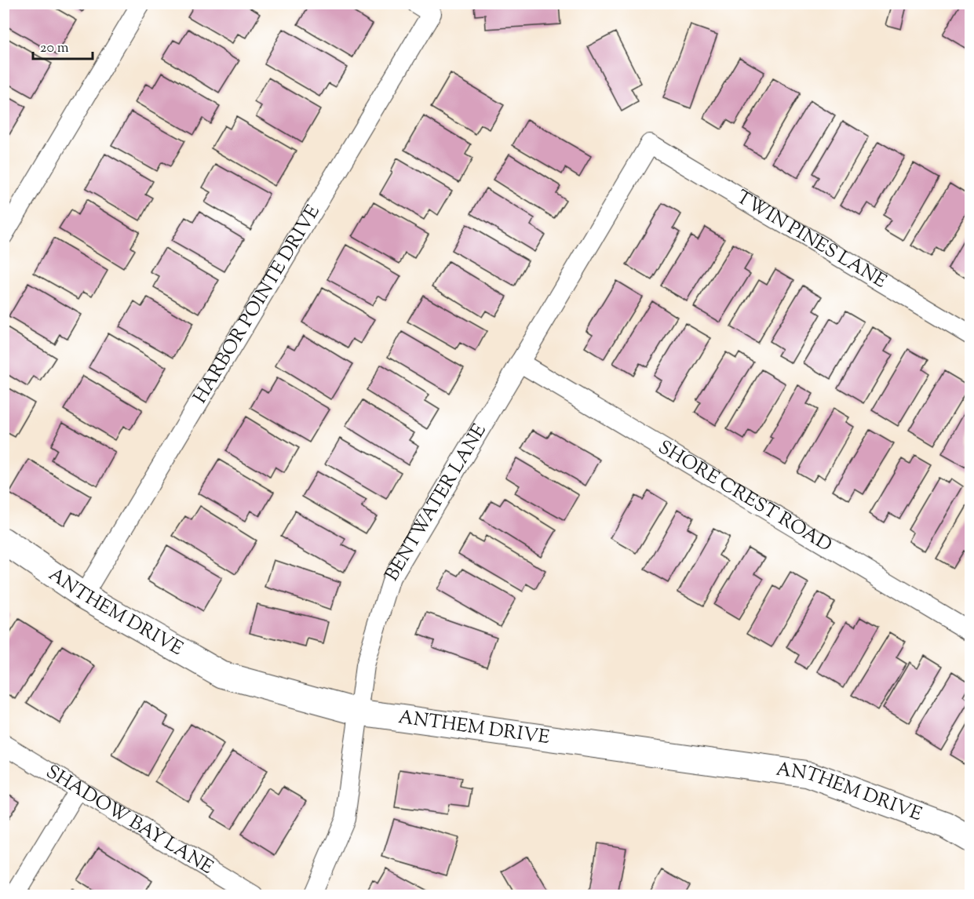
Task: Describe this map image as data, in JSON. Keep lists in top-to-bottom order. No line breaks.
{"streets":{"street":["TWIN PINES LANE","HARBOR POINTE DRIVE","SHORE CREST ROAD","BENTWATER LANE","ANTHEM DRIVE","SHADOW BAY LANE"]},"crossings":[["TWIN PINES LANE","BENTWATER LANE"],["HARBOR POINTE DRIVE","ANTHEM DRIVE"],["SHORE CREST ROAD","BENTWATER LANE"],["BENTWATER LANE","ANTHEM DRIVE"]],"scale_bar":"20 m"}
